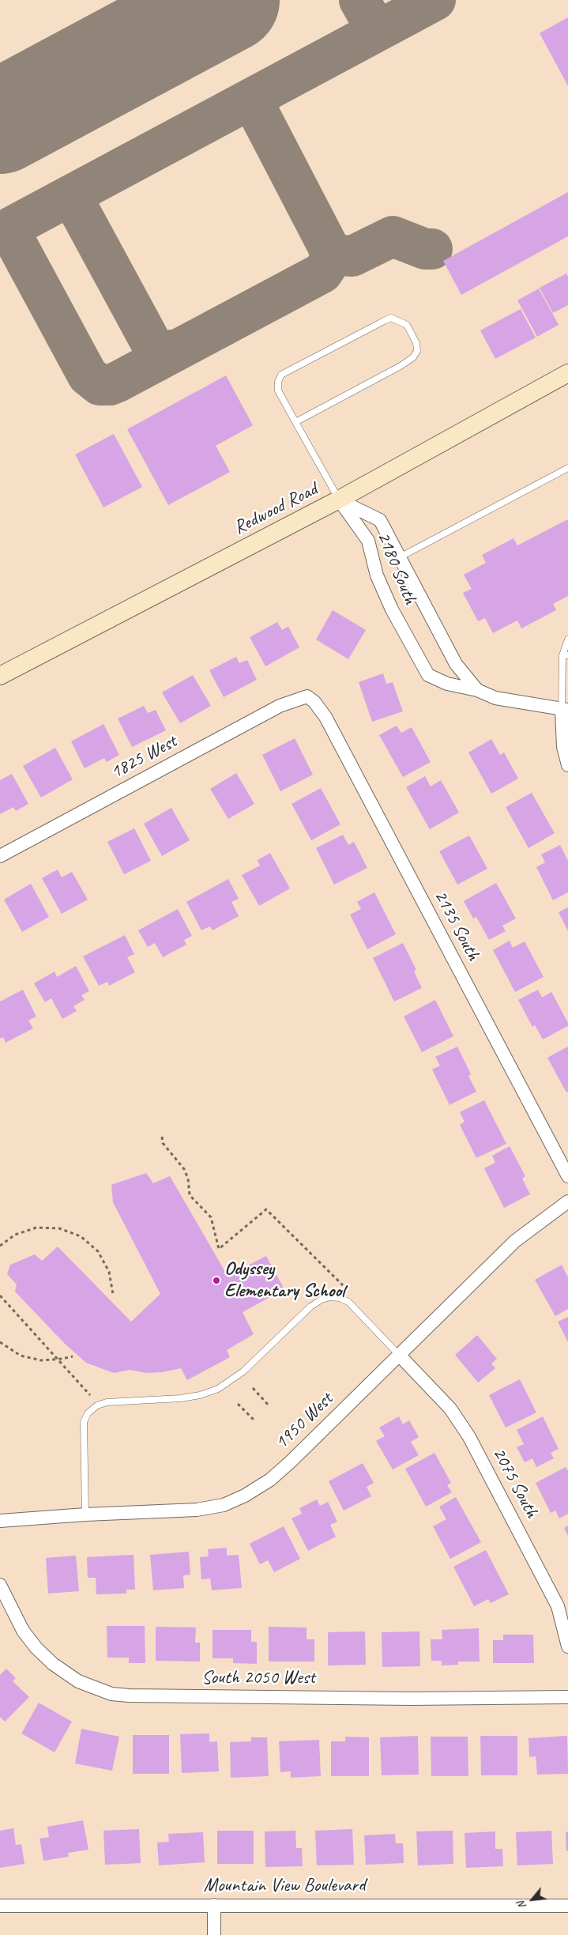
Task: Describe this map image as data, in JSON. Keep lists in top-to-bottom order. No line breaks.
{"streets":{"main road":["Redwood Road"],"street":["2180 South","1825 West","2135 South","1950 West","2075 South","South 2050 West","Mountain View Boulevard"]},"crossings":[["Redwood Road","2180 South"],["1825 West","2135 South"],["1950 West","2075 South"]],"places":["Odyssey Elementary School"],"north":"bottom left"}
